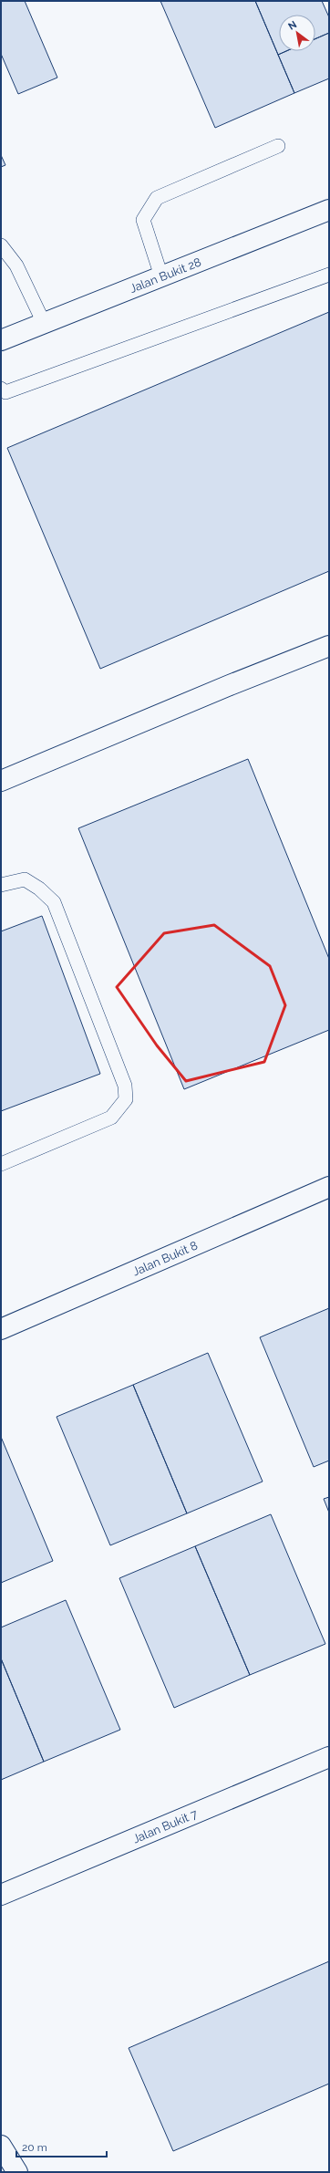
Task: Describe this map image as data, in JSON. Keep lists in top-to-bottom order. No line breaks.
{"streets":{"street":["Jalan Bukit 28","Jalan Bukit 8","Jalan Bukit 7"]},"scale_bar":"20 m","north":"top left"}
